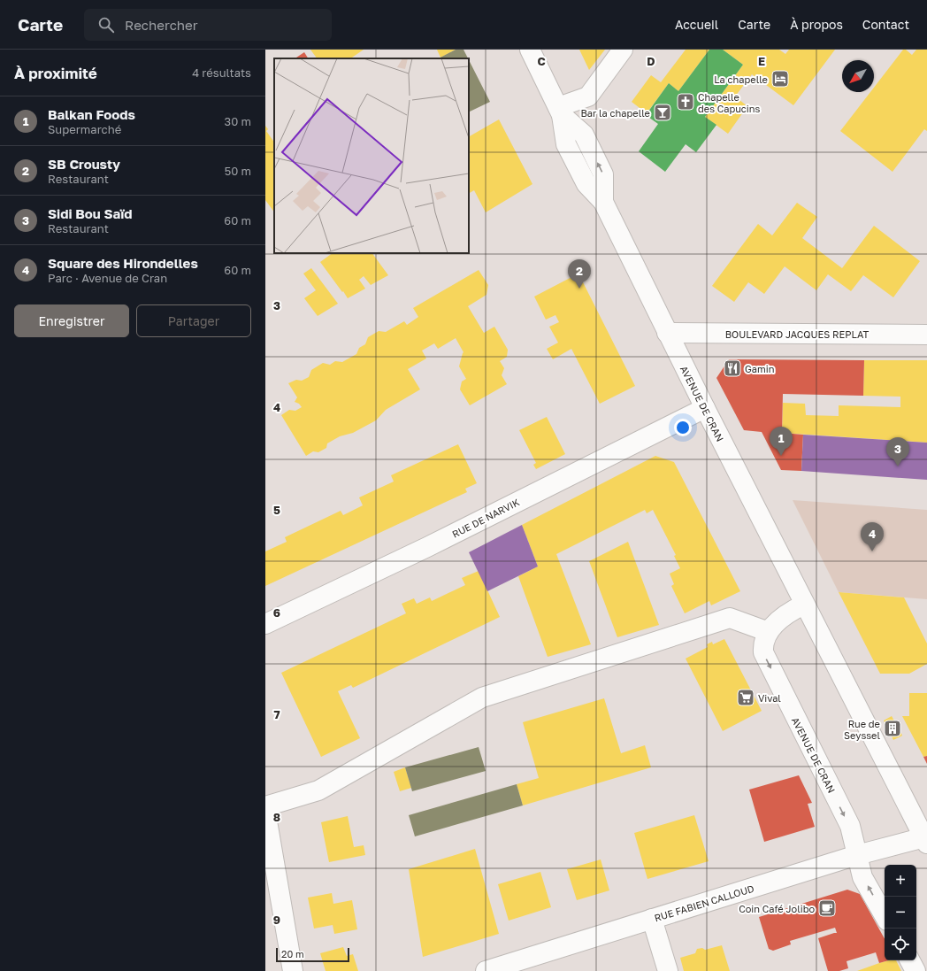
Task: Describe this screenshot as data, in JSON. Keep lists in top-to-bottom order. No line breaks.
{"streets":{"street":["BOULEVARD JACQUES REPLAT","AVENUE DE CRAN","RUE DE NARVIK","RUE FABIEN CALLOUD"]},"crossings":[["BOULEVARD JACQUES REPLAT","AVENUE DE CRAN"],["AVENUE DE CRAN","RUE DE NARVIK"],["AVENUE DE CRAN","RUE FABIEN CALLOUD"]],"places":{"hotel":["La chapelle"],"church":["Chapelle des Capucins"],"bar":["Bar la chapelle"],"restaurant":["Gamin"],"supermarket":["Vival"],"building":["Rue de Seyssel"],"cafe":["Coin Café Jolibo"]},"scale_bar":"20 m","north":"bottom left","page":{"header":"Carte","search":"Rechercher","nav":["Accueil","Carte","À propos","Contact"],"heading":["À proximité","4 résultats"],"list":[{"mark":"1","name":"Balkan Foods","note":"Supermarché","value":"30 m"},{"mark":"2","name":"SB Crousty","note":"Restaurant","value":"50 m"},{"mark":"3","name":"Sidi Bou Saïd","note":"Restaurant","value":"60 m"},{"mark":"4","name":"Square des Hirondelles","note":"Parc · Avenue de Cran","value":"60 m"}],"pins":["2","1","3","4"],"buttons":["Enregistrer","Partager"],"map_buttons":["+","−"],"scale":"20 m"},"grid":{"columns":["C","D","E"],"rows":["3","4","5","6","7","8","9"]}}
